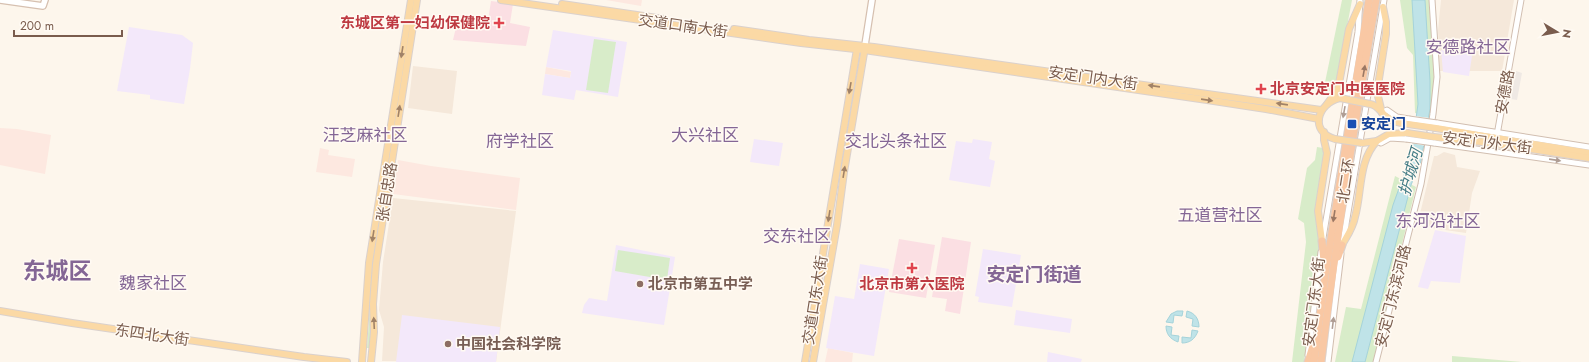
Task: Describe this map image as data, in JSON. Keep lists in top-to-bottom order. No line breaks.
{"streets":{"highway":["北二环"],"main road":["交道口南大街","安定门内大街","安定门外大街","张自忠路","交道口东大街","东四北大街"],"street":["安德路","安定门东滨河路","安定门东大街"]},"crossings":[["交道口南大街","安定门内大街"],["交道口南大街","交道口东大街"],["安定门内大街","交道口东大街"],["安德路","安定门外大街"]],"districts":["安德路社区","汪芝麻社区","大兴社区","府学社区","交北头条社区","五道营社区","东河沿社区","交东社区","东城区","安定门街道","魏家社区"],"water":["护城河"],"places":{"health":["东城区第一妇幼保健院","北京安定门中医医院","北京市第六医院"],"transit":["安定门"],"other":["北京市第五中学","中国社会科学院"]},"scale_bar":"200 m","north":"right"}
